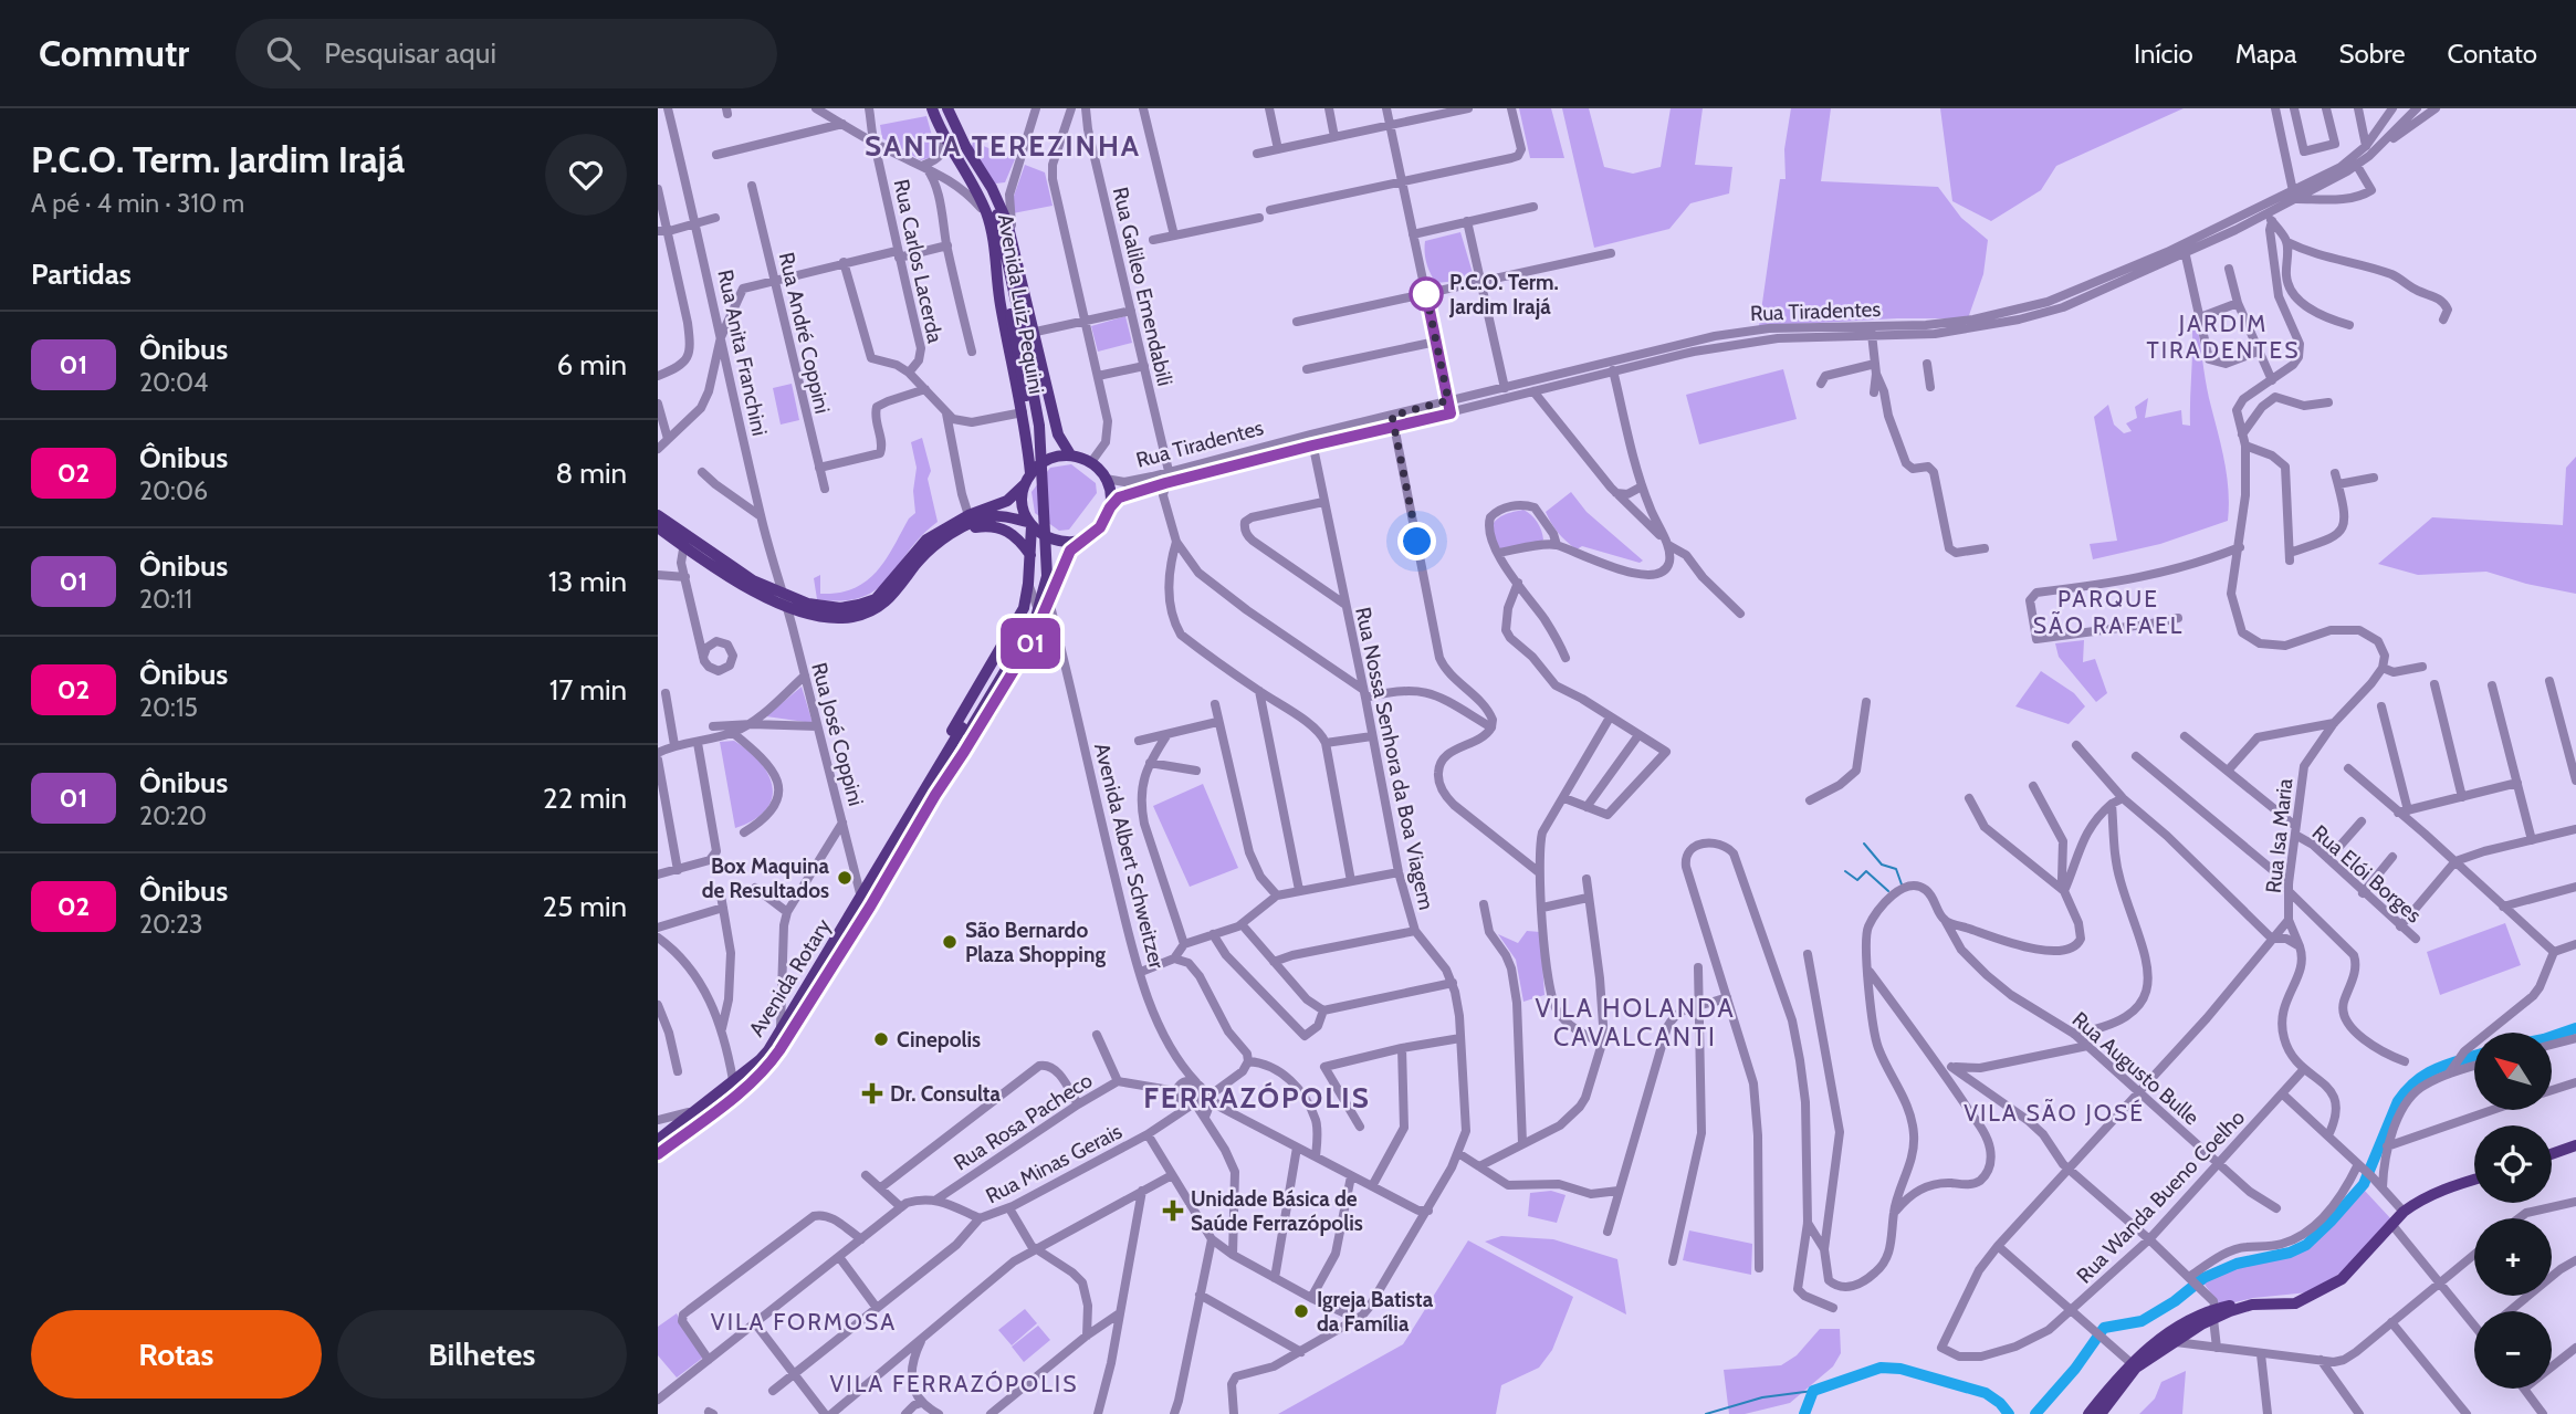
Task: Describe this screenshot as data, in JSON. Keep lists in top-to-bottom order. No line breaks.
{"streets":{"main road":["Avenida Luiz Pequini","Avenida Rotary"],"street":["Rua Carlos Lacerda","Rua Galileo Emendabili","Rua Tiradentes","Rua André Coppini","Rua Anita Franchini","Rua José Coppini","Rua Nossa Senhora da Boa Viagem","Rua Isa Maria","Avenida Albert Schweitzer","Rua Elói Borges","Rua Augusto Bulle","Rua Rosa Pacheco","Rua Minas Gerais","Rua Wanda Bueno Coelho"]},"crossings":[["Rua Galileo Emendabili","Rua Tiradentes"],["Avenida Luiz Pequini","Rua Tiradentes"],["Avenida Luiz Pequini","Avenida Rotary"],["Rua Tiradentes","Rua Nossa Senhora da Boa Viagem"],["Rua Tiradentes","Avenida Rotary"],["Rua Anita Franchini","Rua José Coppini"],["Rua José Coppini","Avenida Rotary"],["Rua Isa Maria","Rua Elói Borges"],["Avenida Albert Schweitzer","Avenida Rotary"],["Avenida Albert Schweitzer","Rua Minas Gerais"],["Rua Augusto Bulle","Rua Wanda Bueno Coelho"]],"districts":["SANTA TEREZINHA","JARDIM TIRADENTES","PARQUE SÃO RAFAEL","VILA HOLANDA CAVALCANTI","FERRAZÓPOLIS","VILA SÃO JOSÉ","VILA FORMOSA","VILA FERRAZÓPOLIS"],"places":{"other":["P.C.O. Term. Jardim Irajá","Box Maquina de Resultados","São Bernardo Plaza Shopping","Cinepolis","Igreja Batista da Família"],"health":["Dr. Consulta","Unidade Básica de Saúde Ferrazópolis"]},"lines":["bus line 01"],"north":"top left","page":{"header":"Commutr","search":"Pesquisar aqui","nav":["Início","Mapa","Sobre","Contato"],"heading":[["P.C.O. Term. Jardim Irajá","A pé · 4 min · 310 m"],"Partidas"],"on_map":"01","list":[{"mark":"01","name":"Ônibus","note":"20:04","value":"6 min"},{"mark":"02","name":"Ônibus","note":"20:06","value":"8 min"},{"mark":"01","name":"Ônibus","note":"20:11","value":"13 min"},{"mark":"02","name":"Ônibus","note":"20:15","value":"17 min"},{"mark":"01","name":"Ônibus","note":"20:20","value":"22 min"},{"mark":"02","name":"Ônibus","note":"20:23","value":"25 min"}],"map_buttons":["+","−"],"buttons":["Rotas","Bilhetes"]}}
